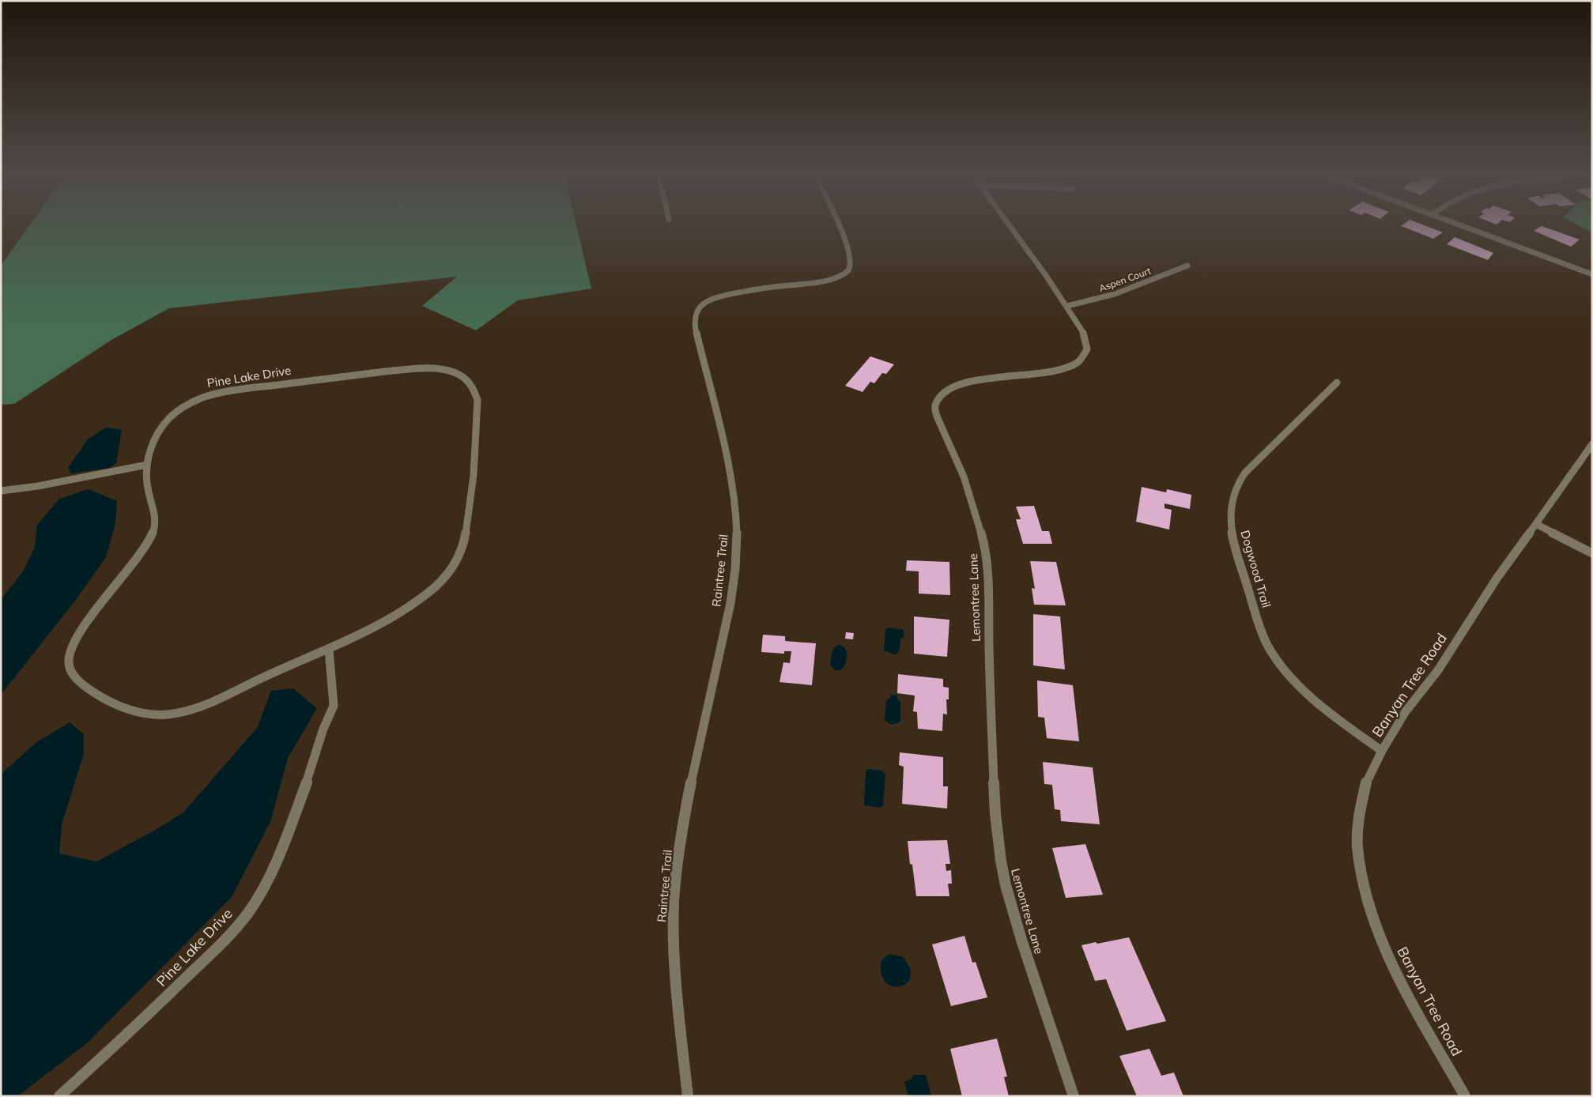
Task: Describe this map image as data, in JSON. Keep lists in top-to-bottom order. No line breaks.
{"streets":{"street":["Aspen Court","Pine Lake Drive","Dogwood Trail","Raintree Trail","Lemontree Lane","Banyan Tree Road"]},"crossings":[["Aspen Court","Lemontree Lane"],["Dogwood Trail","Banyan Tree Road"]]}
